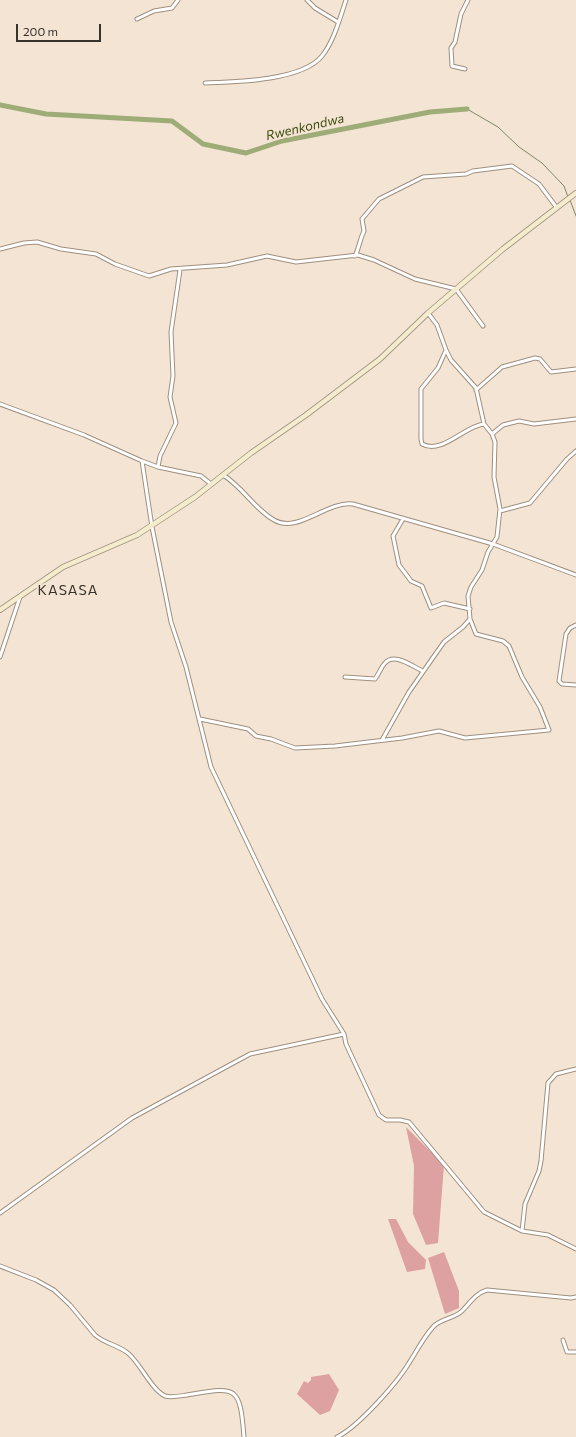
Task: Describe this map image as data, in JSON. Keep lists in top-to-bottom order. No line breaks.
{"districts":["KASASA"],"water":["Rwenkondwa"],"scale_bar":"200 m"}
